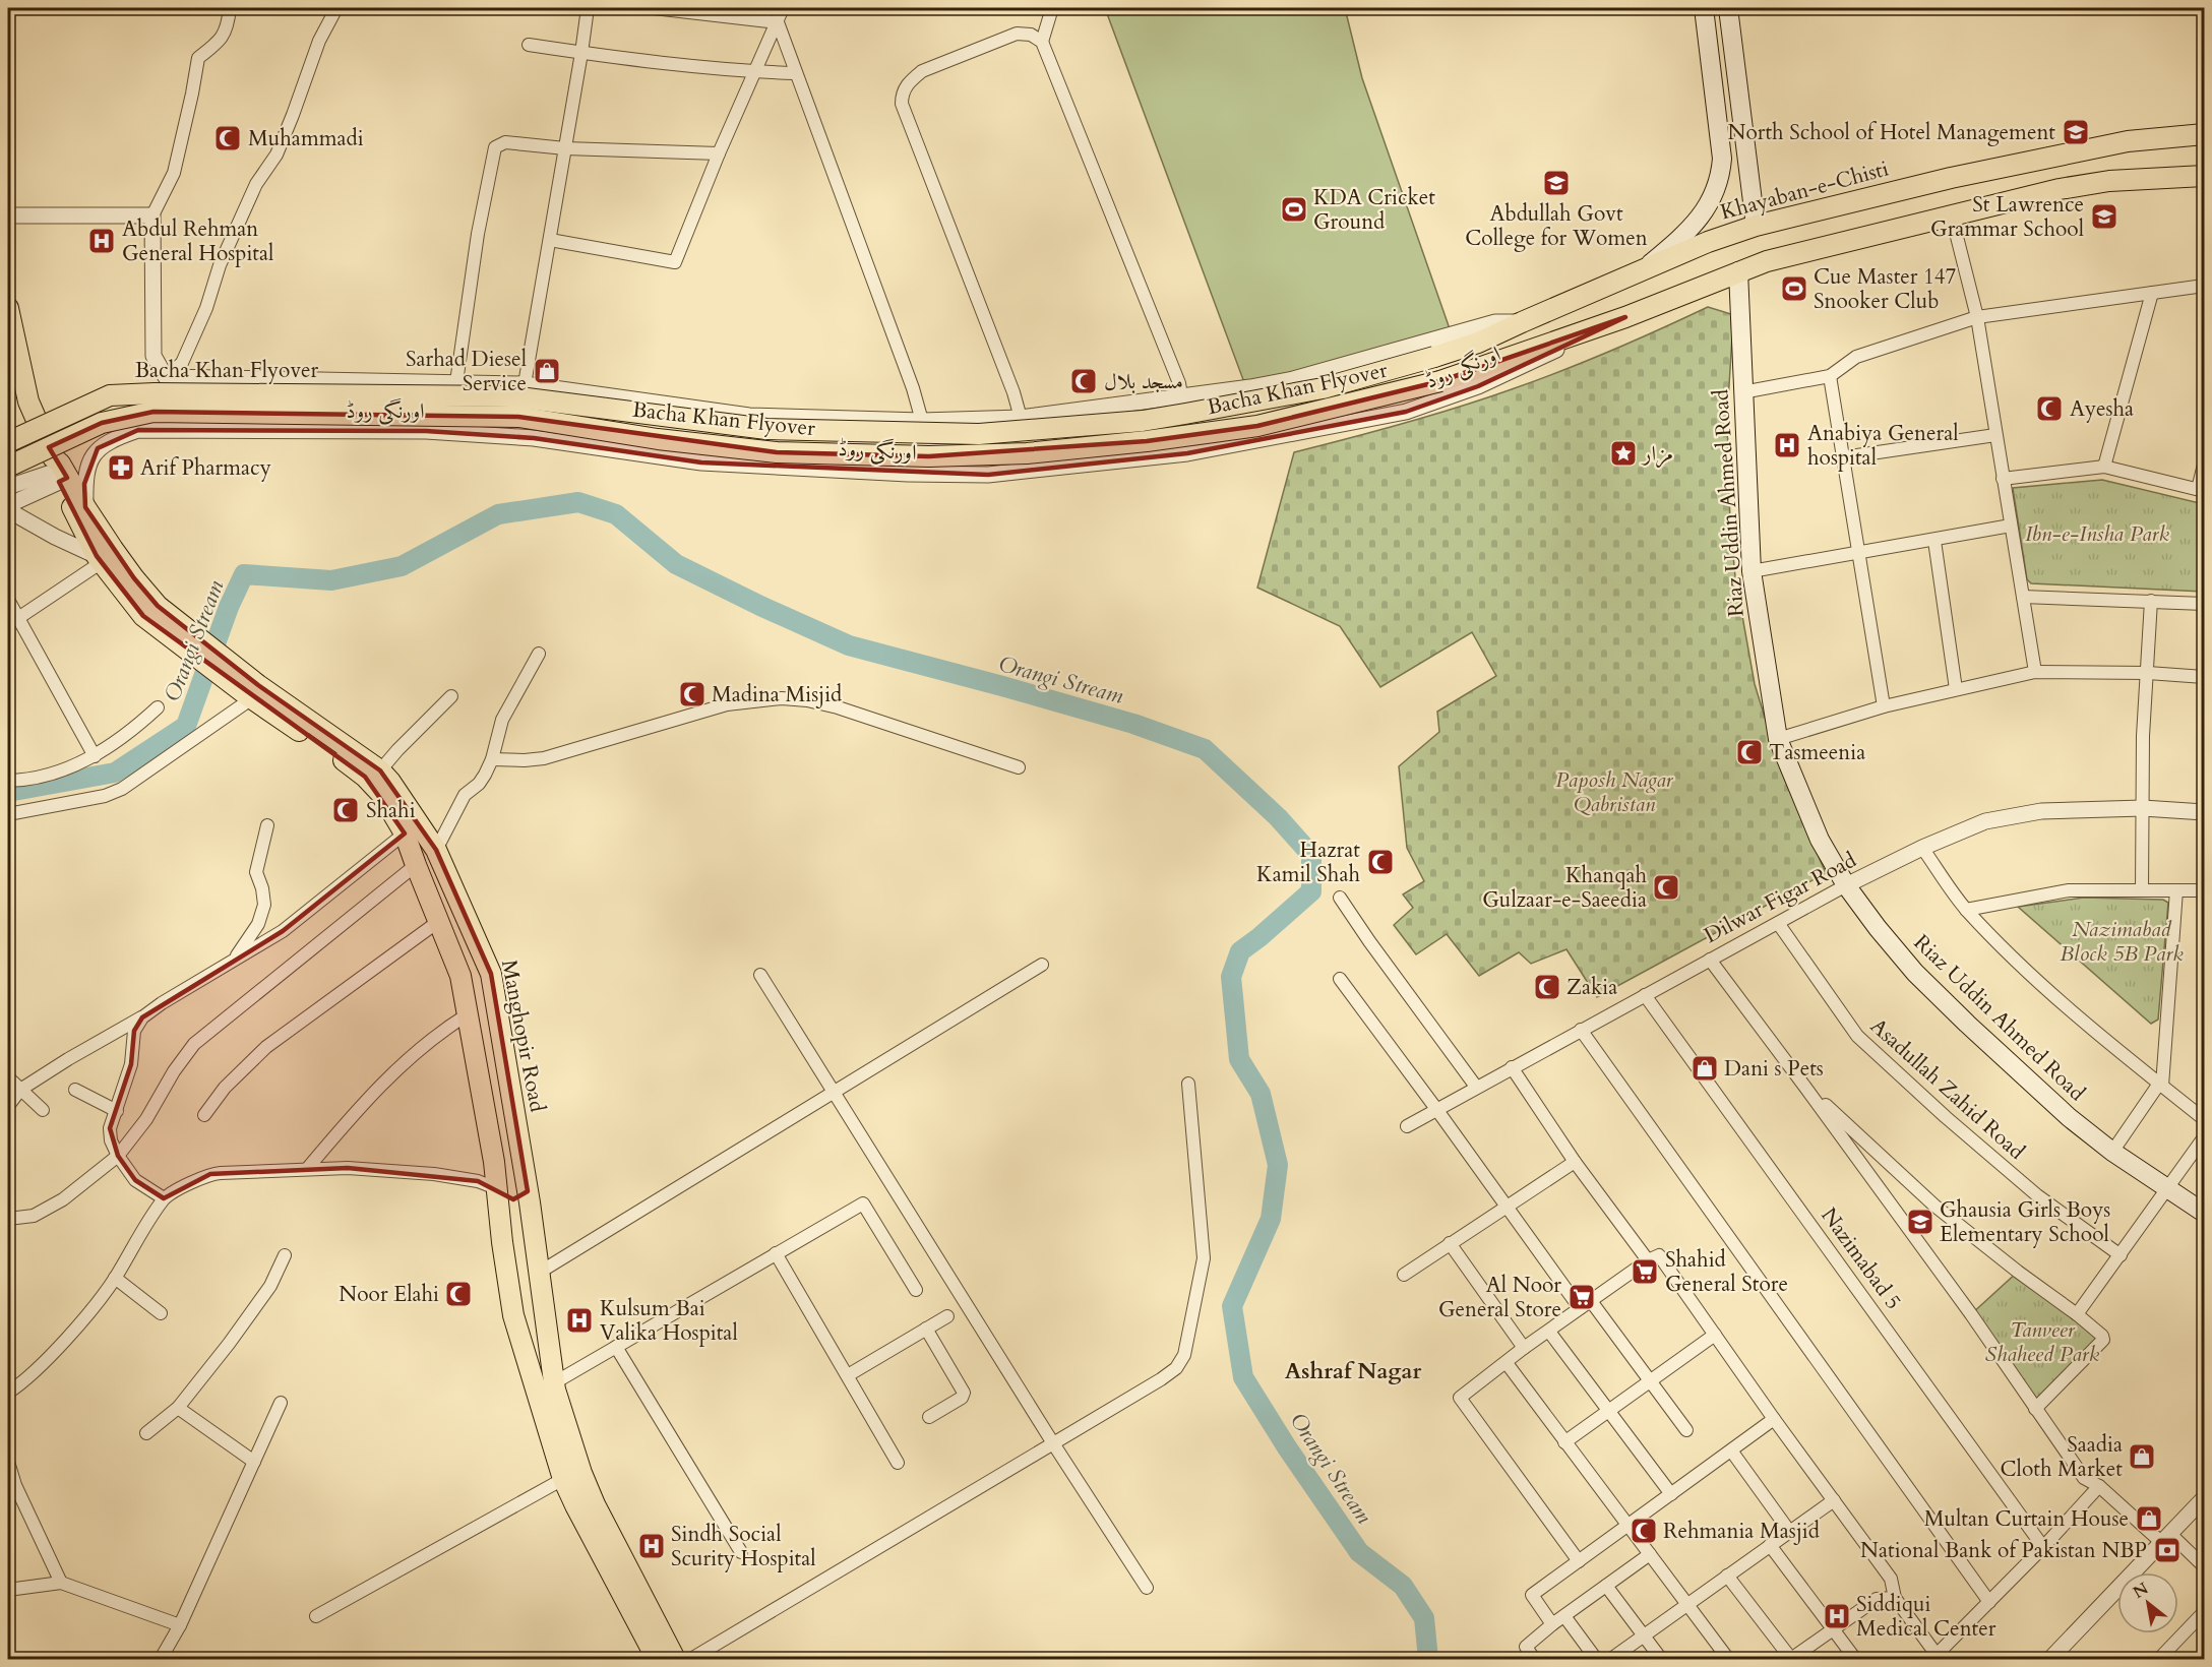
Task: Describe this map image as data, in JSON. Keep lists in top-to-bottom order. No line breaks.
{"streets":{"main road":["Khayaban-e-Chisti","Bacha Khan Flyover","Riaz Uddin Ahmed Road","Manghopir Road"],"street":["اورنگی روڈ","Dilwar Figar Road","Asadullah Zahid Road","Nazimabad 5"]},"crossings":[["Khayaban-e-Chisti","اورنگی روڈ"],["Khayaban-e-Chisti","Bacha Khan Flyover"],["اورنگی روڈ","Bacha Khan Flyover"],["اورنگی روڈ","Manghopir Road"],["Riaz Uddin Ahmed Road","Dilwar Figar Road"],["Dilwar Figar Road","Asadullah Zahid Road"],["Dilwar Figar Road","Nazimabad 5"]],"districts":["Ashraf Nagar"],"water":["Orangi Stream"],"parks":["Ibn-e-Insha Park","Paposh Nagar Qabristan","Nazimabad Block 5B Park","Tanveer Shaheed Park"],"places":{"school or university":["North School of Hotel Management","Abdullah Govt College for Women","St Lawrence Grammar School","Ghausia Girls Boys Elementary School"],"mosque":["Muhammadi","مسجد بلال","Ayesha","Madina Misjid","Tasmeenia","Shahi","Hazrat Kamil Shah","Khanqah Gulzaar-e-Saeedia","Zakia","Noor Elahi","Rehmania Masjid"],"sports":["KDA Cricket Ground","Cue Master 147 Snooker Club"],"hospital":["Abdul Rehman General Hospital","Anabiya General hospital","Kulsum Bai Valika Hospital","Sindh Social Scurity Hospital","Siddiqui Medical Center"],"shop":["Sarhad Diesel Service","Dani s Pets","Saadia Cloth Market","Multan Curtain House"],"place":["مزار"],"pharmacy":["Arif Pharmacy"],"supermarket":["Shahid General Store","Al Noor General Store"],"bank":["National Bank of Pakistan NBP"]},"north":"top left"}
